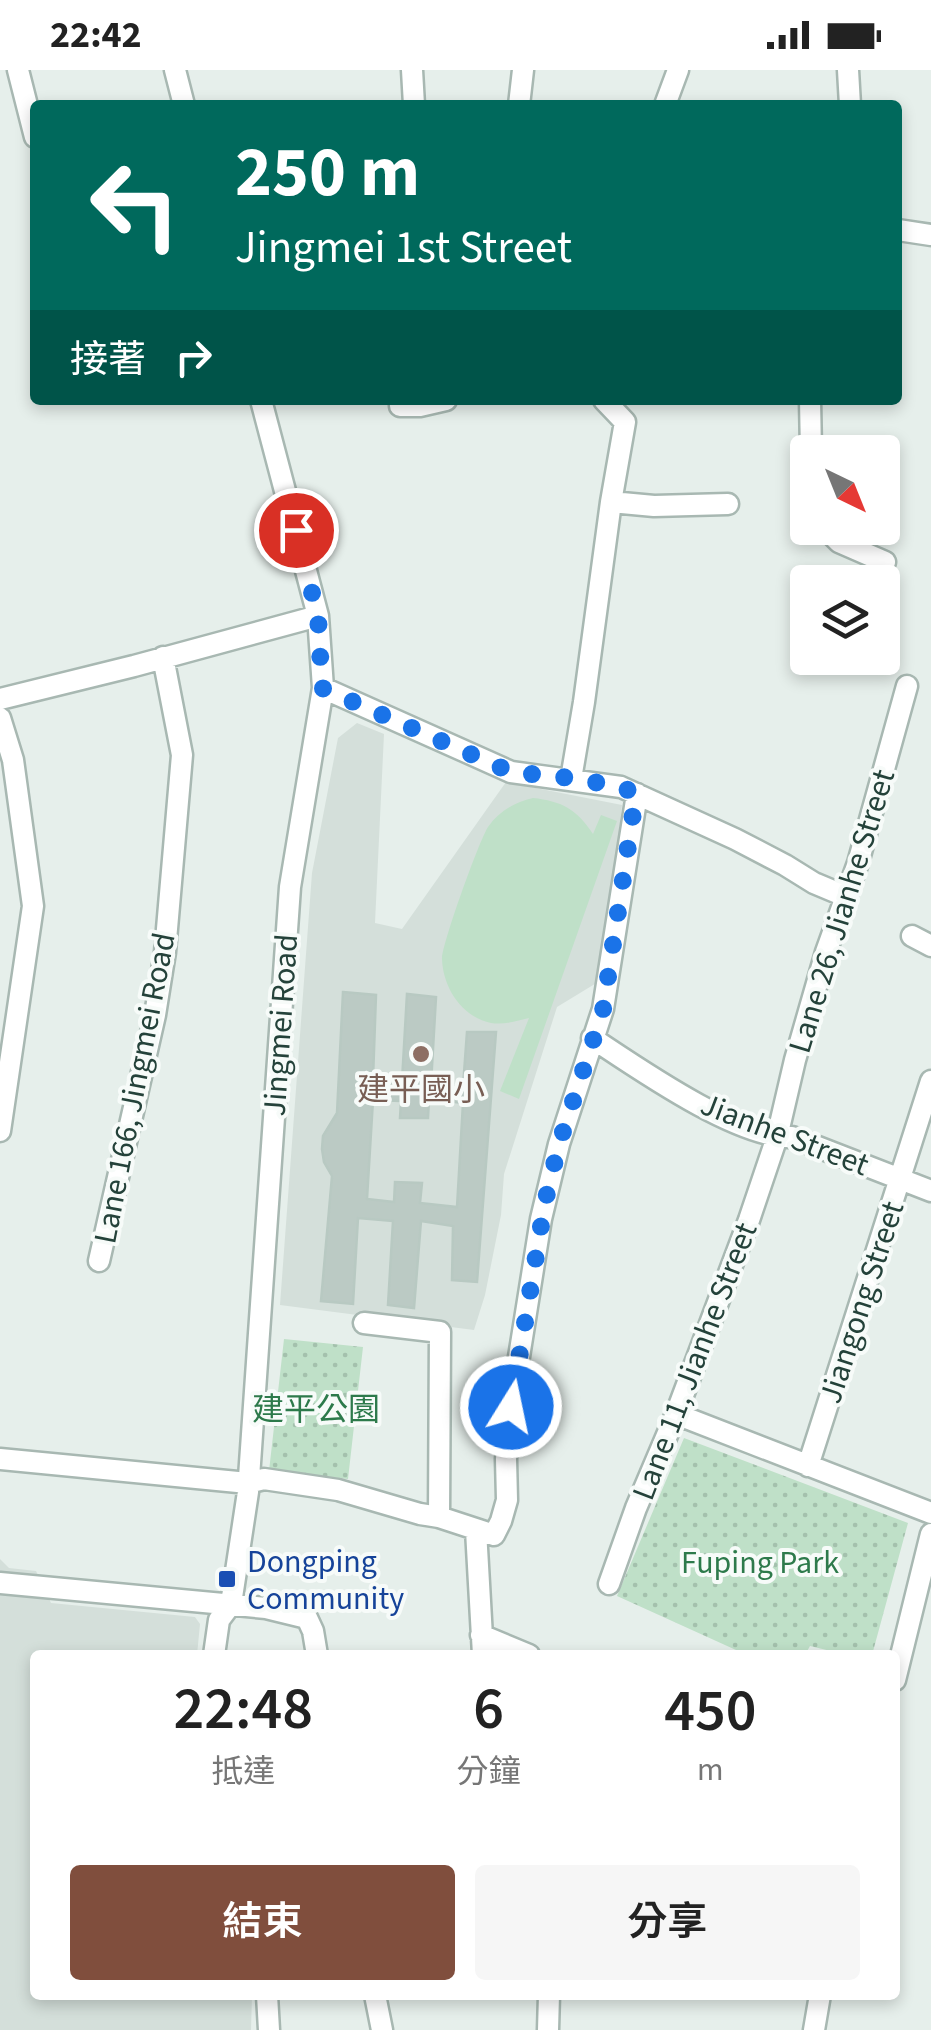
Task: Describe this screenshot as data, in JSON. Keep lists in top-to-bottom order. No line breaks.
{"streets":{"street":["Lane 26, Jianhe Street","Jingmei Road","Lane 166, Jingmei Road","Jianhe Street","Jiangong Street","Lane 11, Jianhe Street"]},"crossings":[["Lane 26, Jianhe Street","Jianhe Street"],["Lane 26, Jianhe Street","Lane 11, Jianhe Street"],["Jianhe Street","Jiangong Street"],["Jianhe Street","Lane 11, Jianhe Street"]],"parks":["建平公園","Fuping Park"],"places":{"other":["建平國小"],"transit":["Dongping Community"]},"north":"bottom right","page":{"status":"22:42","turn":["250 m","Jingmei 1st Street"],"then":"接著","eta":["22:48","抵達","6","分鐘","450","m"],"buttons":["結束","分享"]}}
